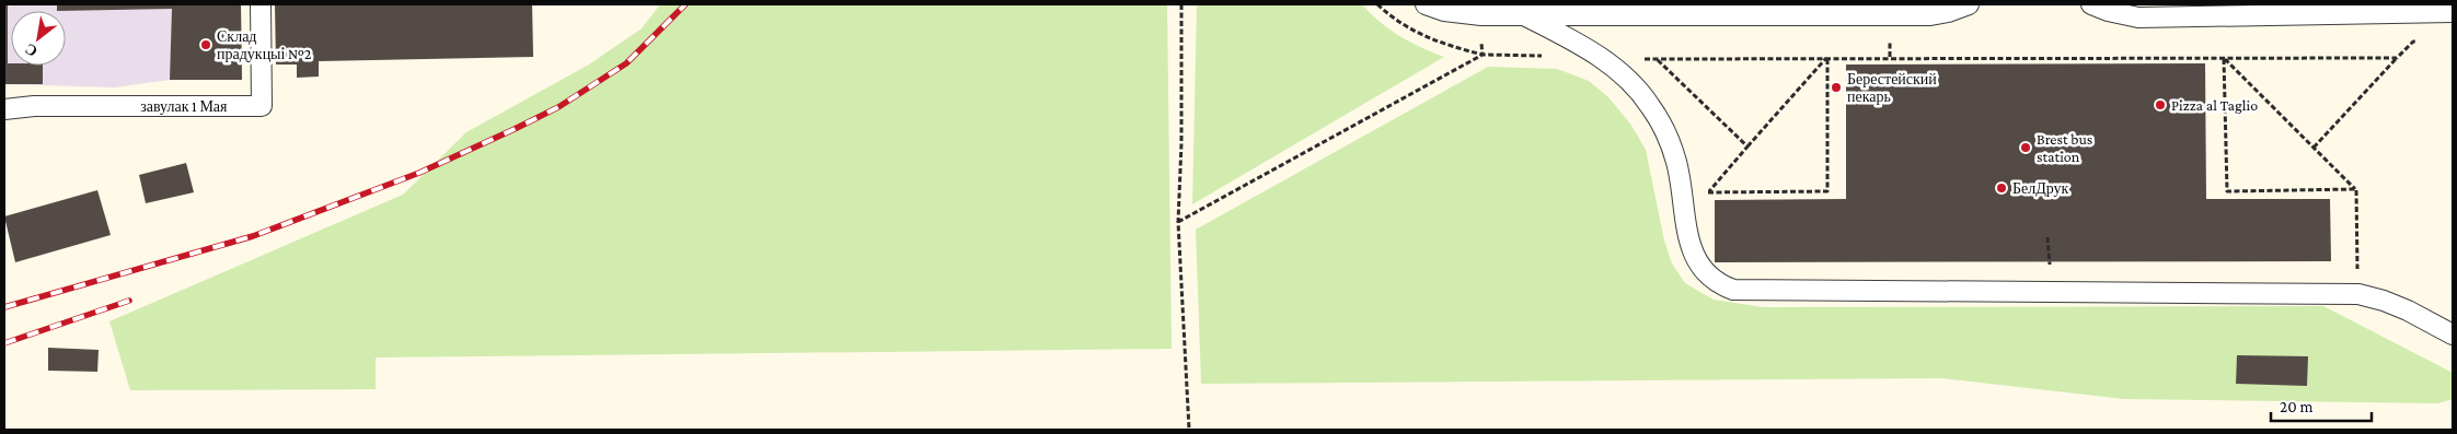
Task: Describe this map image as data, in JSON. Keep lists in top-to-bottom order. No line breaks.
{"streets":{"lane":["завулак 1 Мая"]},"places":["Склад прадукцыі №2","Берестейский пекарь","Pizza al Taglio","Brest bus station","БелДрук"],"scale_bar":"20 m","north":"bottom left"}
